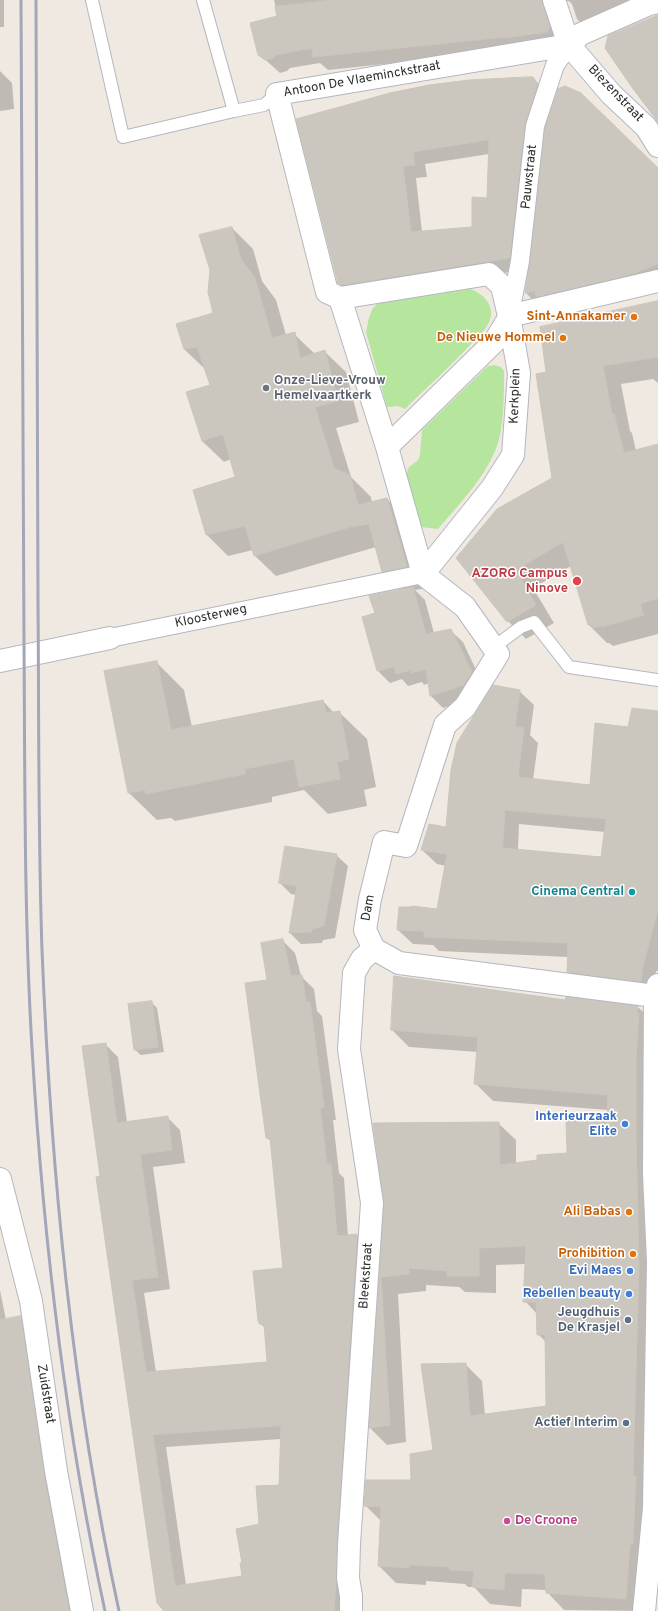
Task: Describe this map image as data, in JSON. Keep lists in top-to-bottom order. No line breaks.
{"streets":{"street":["Antoon De Vlaeminckstraat","Biezenstraat","Pauwstraat","Kerkplein","Kloosterweg","Dam","Bleekstraat","Zuidstraat"]},"crossings":[["Antoon De Vlaeminckstraat","Biezenstraat"],["Antoon De Vlaeminckstraat","Pauwstraat"],["Antoon De Vlaeminckstraat","Kerkplein"],["Biezenstraat","Pauwstraat"],["Pauwstraat","Kerkplein"],["Kerkplein","Kloosterweg"],["Dam","Bleekstraat"]],"places":["Sint-Annakamer","De Nieuwe Hommel","Onze-Lieve-Vrouw Hemelvaartkerk","AZORG Campus Ninove","Cinema Central","Interieurzaak Elite","Ali Babas","Prohibition","Evi Maes","Rebellen beauty","Jeugdhuis De Krasjel","Actief Interim","De Croone"]}
